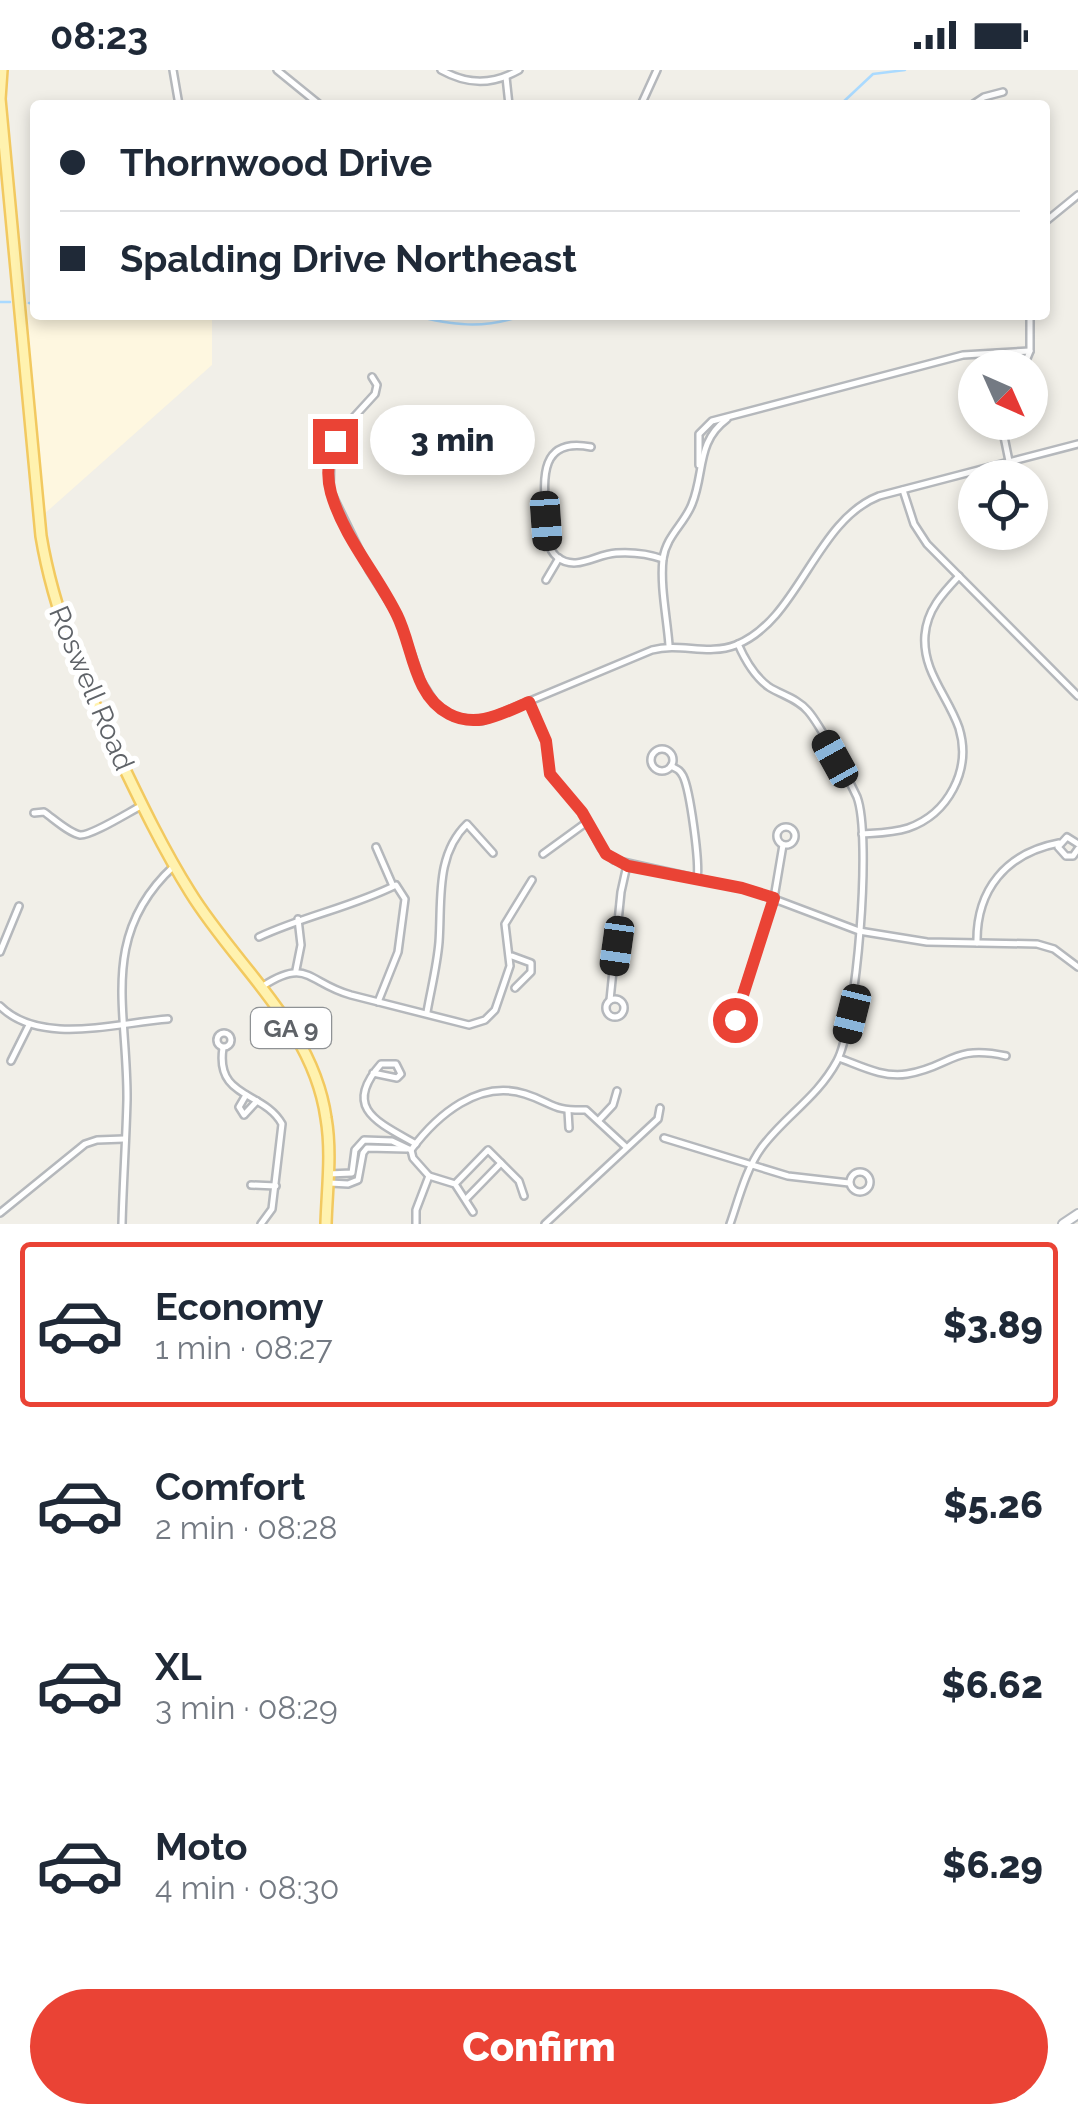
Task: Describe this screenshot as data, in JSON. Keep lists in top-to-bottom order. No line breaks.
{"streets":{"main road":["Roswell Road","GA 9"]},"north":"bottom right","page":{"status":"08:23","banner":["Thornwood Drive","Spalding Drive Northeast"],"bubble":"3 min","list":[{"name":"Economy","note":"1 min · 08:27","value":"$3.89"},{"name":"Comfort","note":"2 min · 08:28","value":"$5.26"},{"name":"XL","note":"3 min · 08:29","value":"$6.62"},{"name":"Moto","note":"4 min · 08:30","value":"$6.29"}],"buttons":"Confirm"}}
